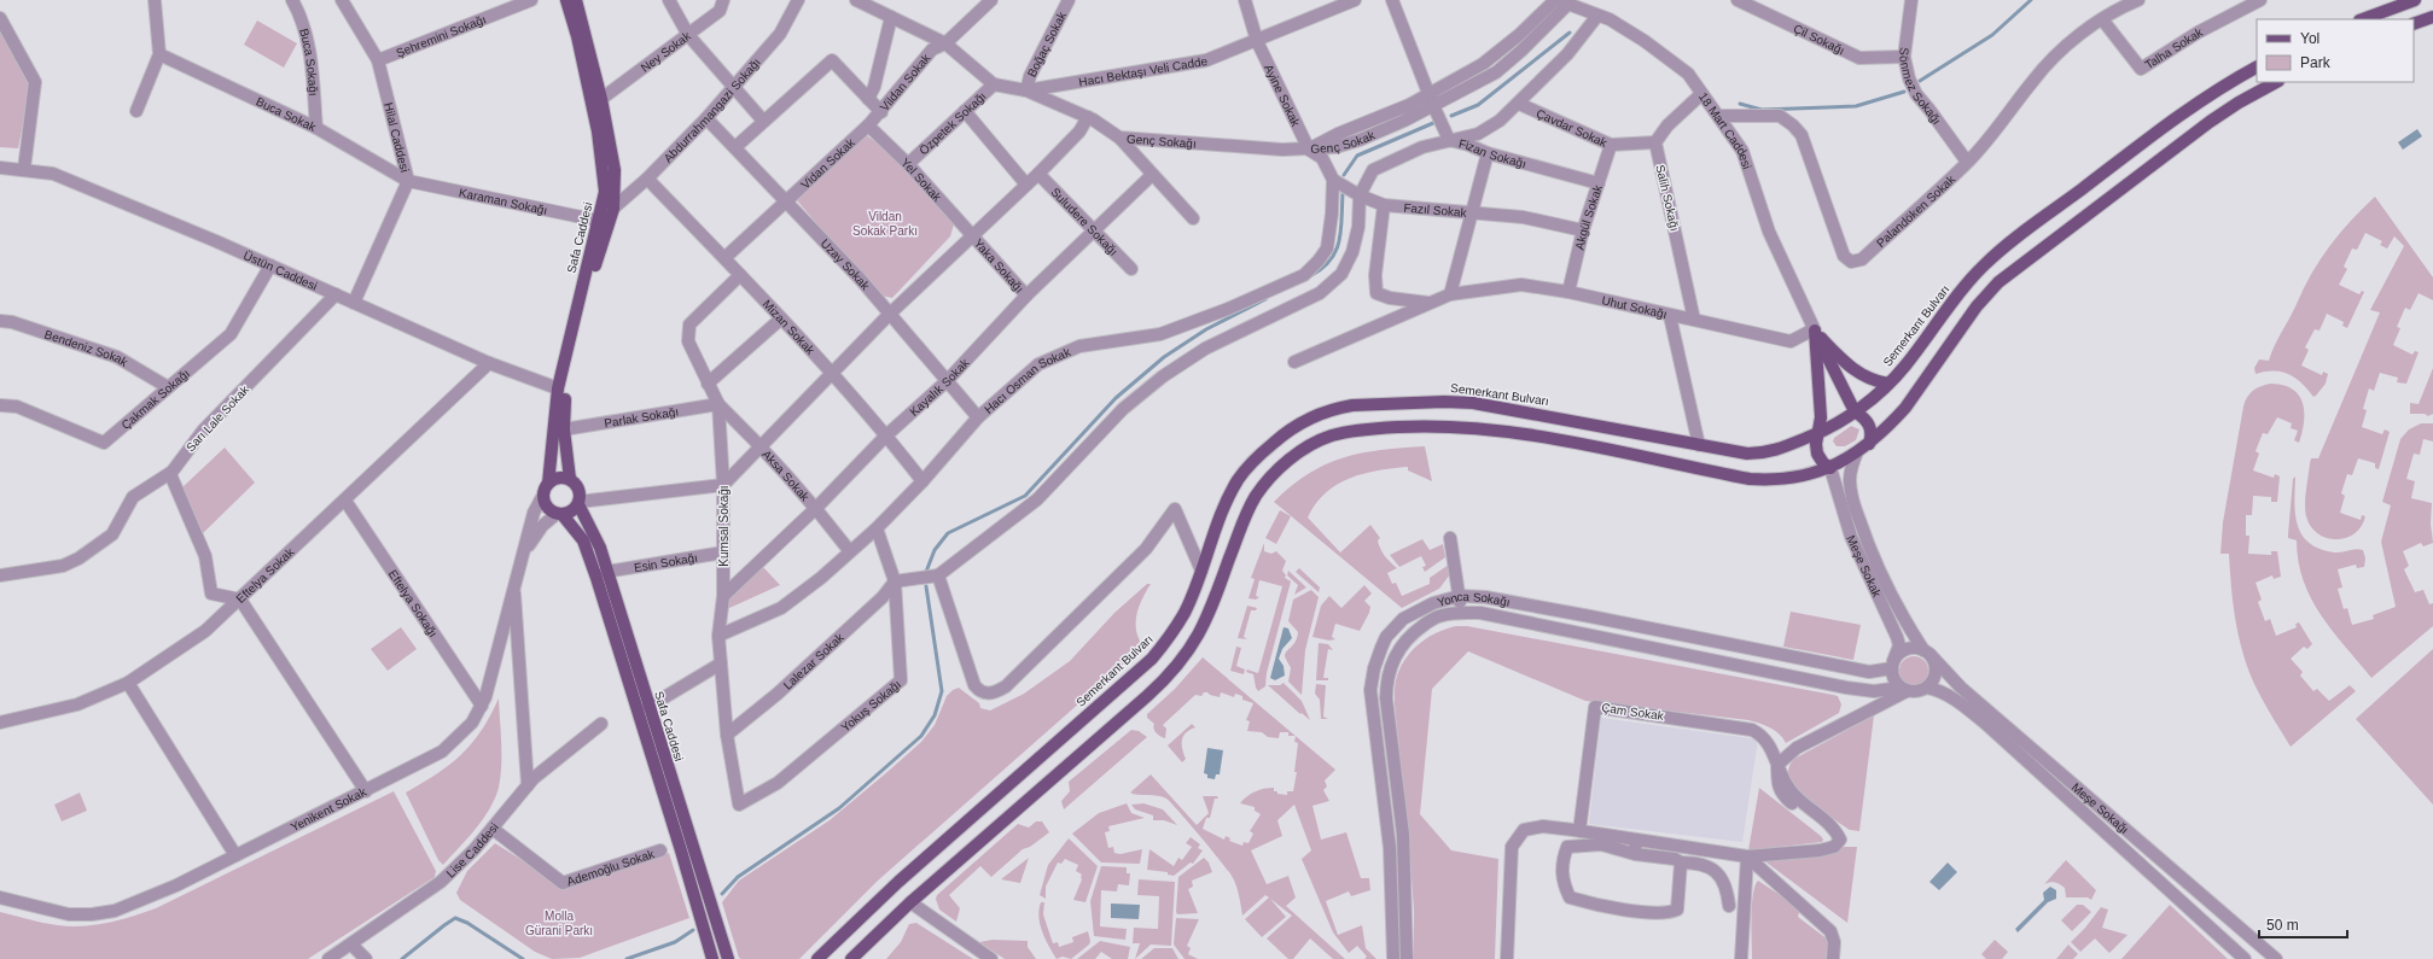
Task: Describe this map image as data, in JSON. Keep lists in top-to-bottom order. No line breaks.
{"streets":{"main road":["Safa Caddesi","Semerkant Bulvarı"],"street":["Şehremini Sokağı","Çil Sokağı","Boğaç Sokak","Talha Sokak","Ney Sokak","Buca Sokağı","Hacı Bektaşı Veli Cadde","Vildan Sokak","Sönmez Sokağı","Ayine Sokak","Abdurrahmangazi Sokağı","Buca Sokak","Özpetek Sokağı","Çavdar Sokak","18 Mart Caddesi","Hilal Caddesi","Genç Sokak","Genç Sokağı","Fizan Sokağı","Vidan Sokak","Yel Sokak","Salih Sokağı","Karaman Sokağı","Fazıl Sokak","Palandöken Sokak","Akgül Sokak","Suludere Sokağı","Uzay Sokak","Yaka Sokağı","Üstün Caddesi","Uhut Sokağı","Mizan Sokak","Bendeniz Sokak","Hacı Osman Sokak","Kayalık Sokak","Çakmak Sokağı","Parlak Sokağı","Sarı Lale Sokak","Aksa Sokak","Kumsal Sokağı","Esin Sokağı","Meşe Sokak","Eftelya Sokak","Eftelya Sokağı","Yonca Sokağı","Lalezar Sokak","Yokuş Sokağı","Çam Sokak","Meşe Sokağı","Yenikent Sokak","Lise Caddesi","Ademoğlu Sokak"]},"crossings":[["Şehremini Sokağı","Hilal Caddesi"],["Çil Sokağı","Sönmez Sokağı"],["Boğaç Sokak","Hacı Bektaşı Veli Cadde"],["Boğaç Sokak","Özpetek Sokağı"],["Boğaç Sokak","Genç Sokağı"],["Talha Sokak","Palandöken Sokak"],["Ney Sokak","Safa Caddesi"],["Buca Sokağı","Buca Sokak"],["Hacı Bektaşı Veli Cadde","Ayine Sokak"],["Hacı Bektaşı Veli Cadde","Özpetek Sokağı"],["Hacı Bektaşı Veli Cadde","Genç Sokağı"],["Vildan Sokak","Vidan Sokak"],["Vildan Sokak","Yel Sokak"],["Sönmez Sokağı","Palandöken Sokak"],["Ayine Sokak","Genç Sokak"],["Ayine Sokak","Genç Sokağı"],["Abdurrahmangazi Sokağı","Karaman Sokağı"],["Abdurrahmangazi Sokağı","Safa Caddesi"],["Abdurrahmangazi Sokağı","Uzay Sokak"],["Abdurrahmangazi Sokağı","Mizan Sokak"],["Buca Sokak","Hilal Caddesi"],["Buca Sokak","Karaman Sokağı"],["Özpetek Sokağı","Genç Sokağı"],["Özpetek Sokağı","Yel Sokak"],["Çavdar Sokak","Salih Sokağı"],["Çavdar Sokak","Akgül Sokak"],["18 Mart Caddesi","Genç Sokak"],["18 Mart Caddesi","Palandöken Sokak"],["18 Mart Caddesi","Uhut Sokağı"],["Hilal Caddesi","Karaman Sokağı"],["Hilal Caddesi","Üstün Caddesi"],["Genç Sokak","Genç Sokağı"],["Genç Sokak","Fizan Sokağı"],["Fizan Sokağı","Akgül Sokak"],["Vidan Sokak","Yel Sokak"],["Vidan Sokak","Uzay Sokak"],["Yel Sokak","Yaka Sokağı"],["Salih Sokağı","Uhut Sokağı"],["Karaman Sokağı","Safa Caddesi"],["Fazıl Sokak","Akgül Sokak"],["Fazıl Sokak","Hacı Osman Sokak"],["Akgül Sokak","Uhut Sokağı"],["Suludere Sokağı","Kayalık Sokak"],["Safa Caddesi","Üstün Caddesi"],["Safa Caddesi","Parlak Sokağı"],["Safa Caddesi","Esin Sokağı"],["Safa Caddesi","Yenikent Sokak"],["Uzay Sokak","Hacı Osman Sokak"],["Uzay Sokak","Kayalık Sokak"],["Yaka Sokağı","Kayalık Sokak"],["Üstün Caddesi","Çakmak Sokağı"],["Üstün Caddesi","Sarı Lale Sokak"],["Üstün Caddesi","Eftelya Sokak"],["Mizan Sokak","Hacı Osman Sokak"],["Mizan Sokak","Kayalık Sokak"],["Mizan Sokak","Kumsal Sokağı"],["Bendeniz Sokak","Çakmak Sokağı"],["Hacı Osman Sokak","Aksa Sokak"],["Hacı Osman Sokak","Kumsal Sokağı"],["Hacı Osman Sokak","Yokuş Sokağı"],["Kayalık Sokak","Aksa Sokak"],["Kayalık Sokak","Kumsal Sokağı"],["Parlak Sokağı","Aksa Sokak"],["Parlak Sokağı","Kumsal Sokağı"],["Aksa Sokak","Kumsal Sokağı"],["Kumsal Sokağı","Esin Sokağı"],["Kumsal Sokağı","Lalezar Sokak"],["Kumsal Sokağı","Yokuş Sokağı"],["Meşe Sokak","Yonca Sokağı"],["Meşe Sokak","Meşe Sokağı"],["Eftelya Sokak","Eftelya Sokağı"],["Eftelya Sokağı","Yenikent Sokak"],["Yonca Sokağı","Meşe Sokağı"],["Lalezar Sokak","Yokuş Sokağı"],["Lise Caddesi","Ademoğlu Sokak"]],"parks":["Vildan Sokak Parkı","Molla Gürani Parkı"],"legend":["Yol","Park"],"scale_bar":"50 m"}
